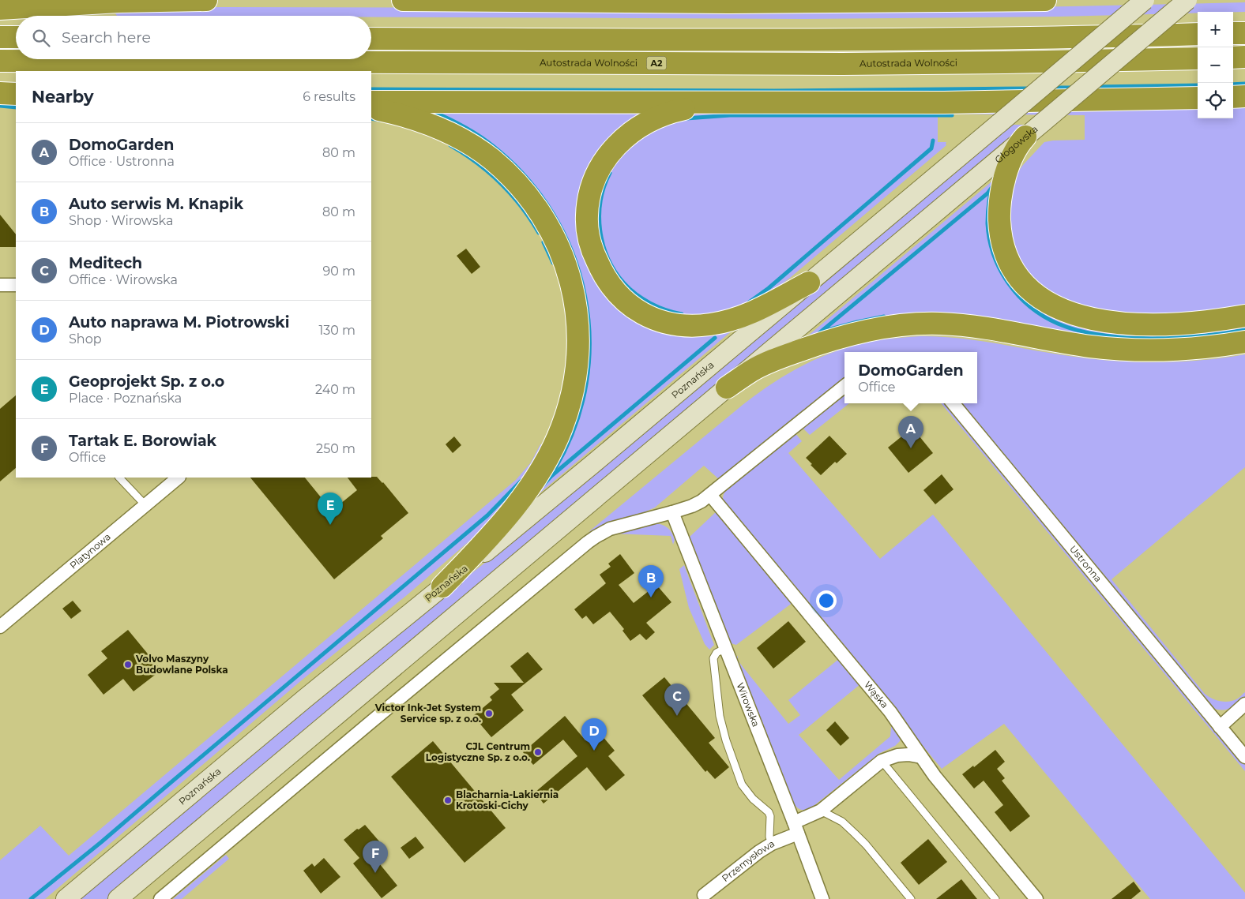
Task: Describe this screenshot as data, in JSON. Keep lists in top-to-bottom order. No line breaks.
{"streets":{"highway":["Autostrada Wolności","A2"],"main road":["Głogowska","Poznańska"],"street":["Platynowa","Ustronna","Wąska","Wirowska","Przemysłowa"]},"crossings":[["Wirowska","Przemysłowa"]],"places":["Volvo Maszyny Budowlane Polska","Victor Ink-Jet System Service sp. z o.o.","CJL Centrum Logistyczne Sp. z o.o.","Blacharnia-Lakiernia Krotoski-Cichy"],"page":{"map_buttons":["+","−"],"search":"Search here","heading":["Nearby","6 results"],"list":[{"mark":"A","name":"DomoGarden","note":"Office · Ustronna","value":"80 m"},{"mark":"B","name":"Auto serwis M. Knapik","note":"Shop · Wirowska","value":"80 m"},{"mark":"C","name":"Meditech","note":"Office · Wirowska","value":"90 m"},{"mark":"D","name":"Auto naprawa M. Piotrowski","note":"Shop","value":"130 m"},{"mark":"E","name":"Geoprojekt Sp. z o.o","note":"Place · Poznańska","value":"240 m"},{"mark":"F","name":"Tartak E. Borowiak","note":"Office","value":"250 m"}],"popup":["DomoGarden","Office"],"pins":["A","E","B","C","D","F"]}}
